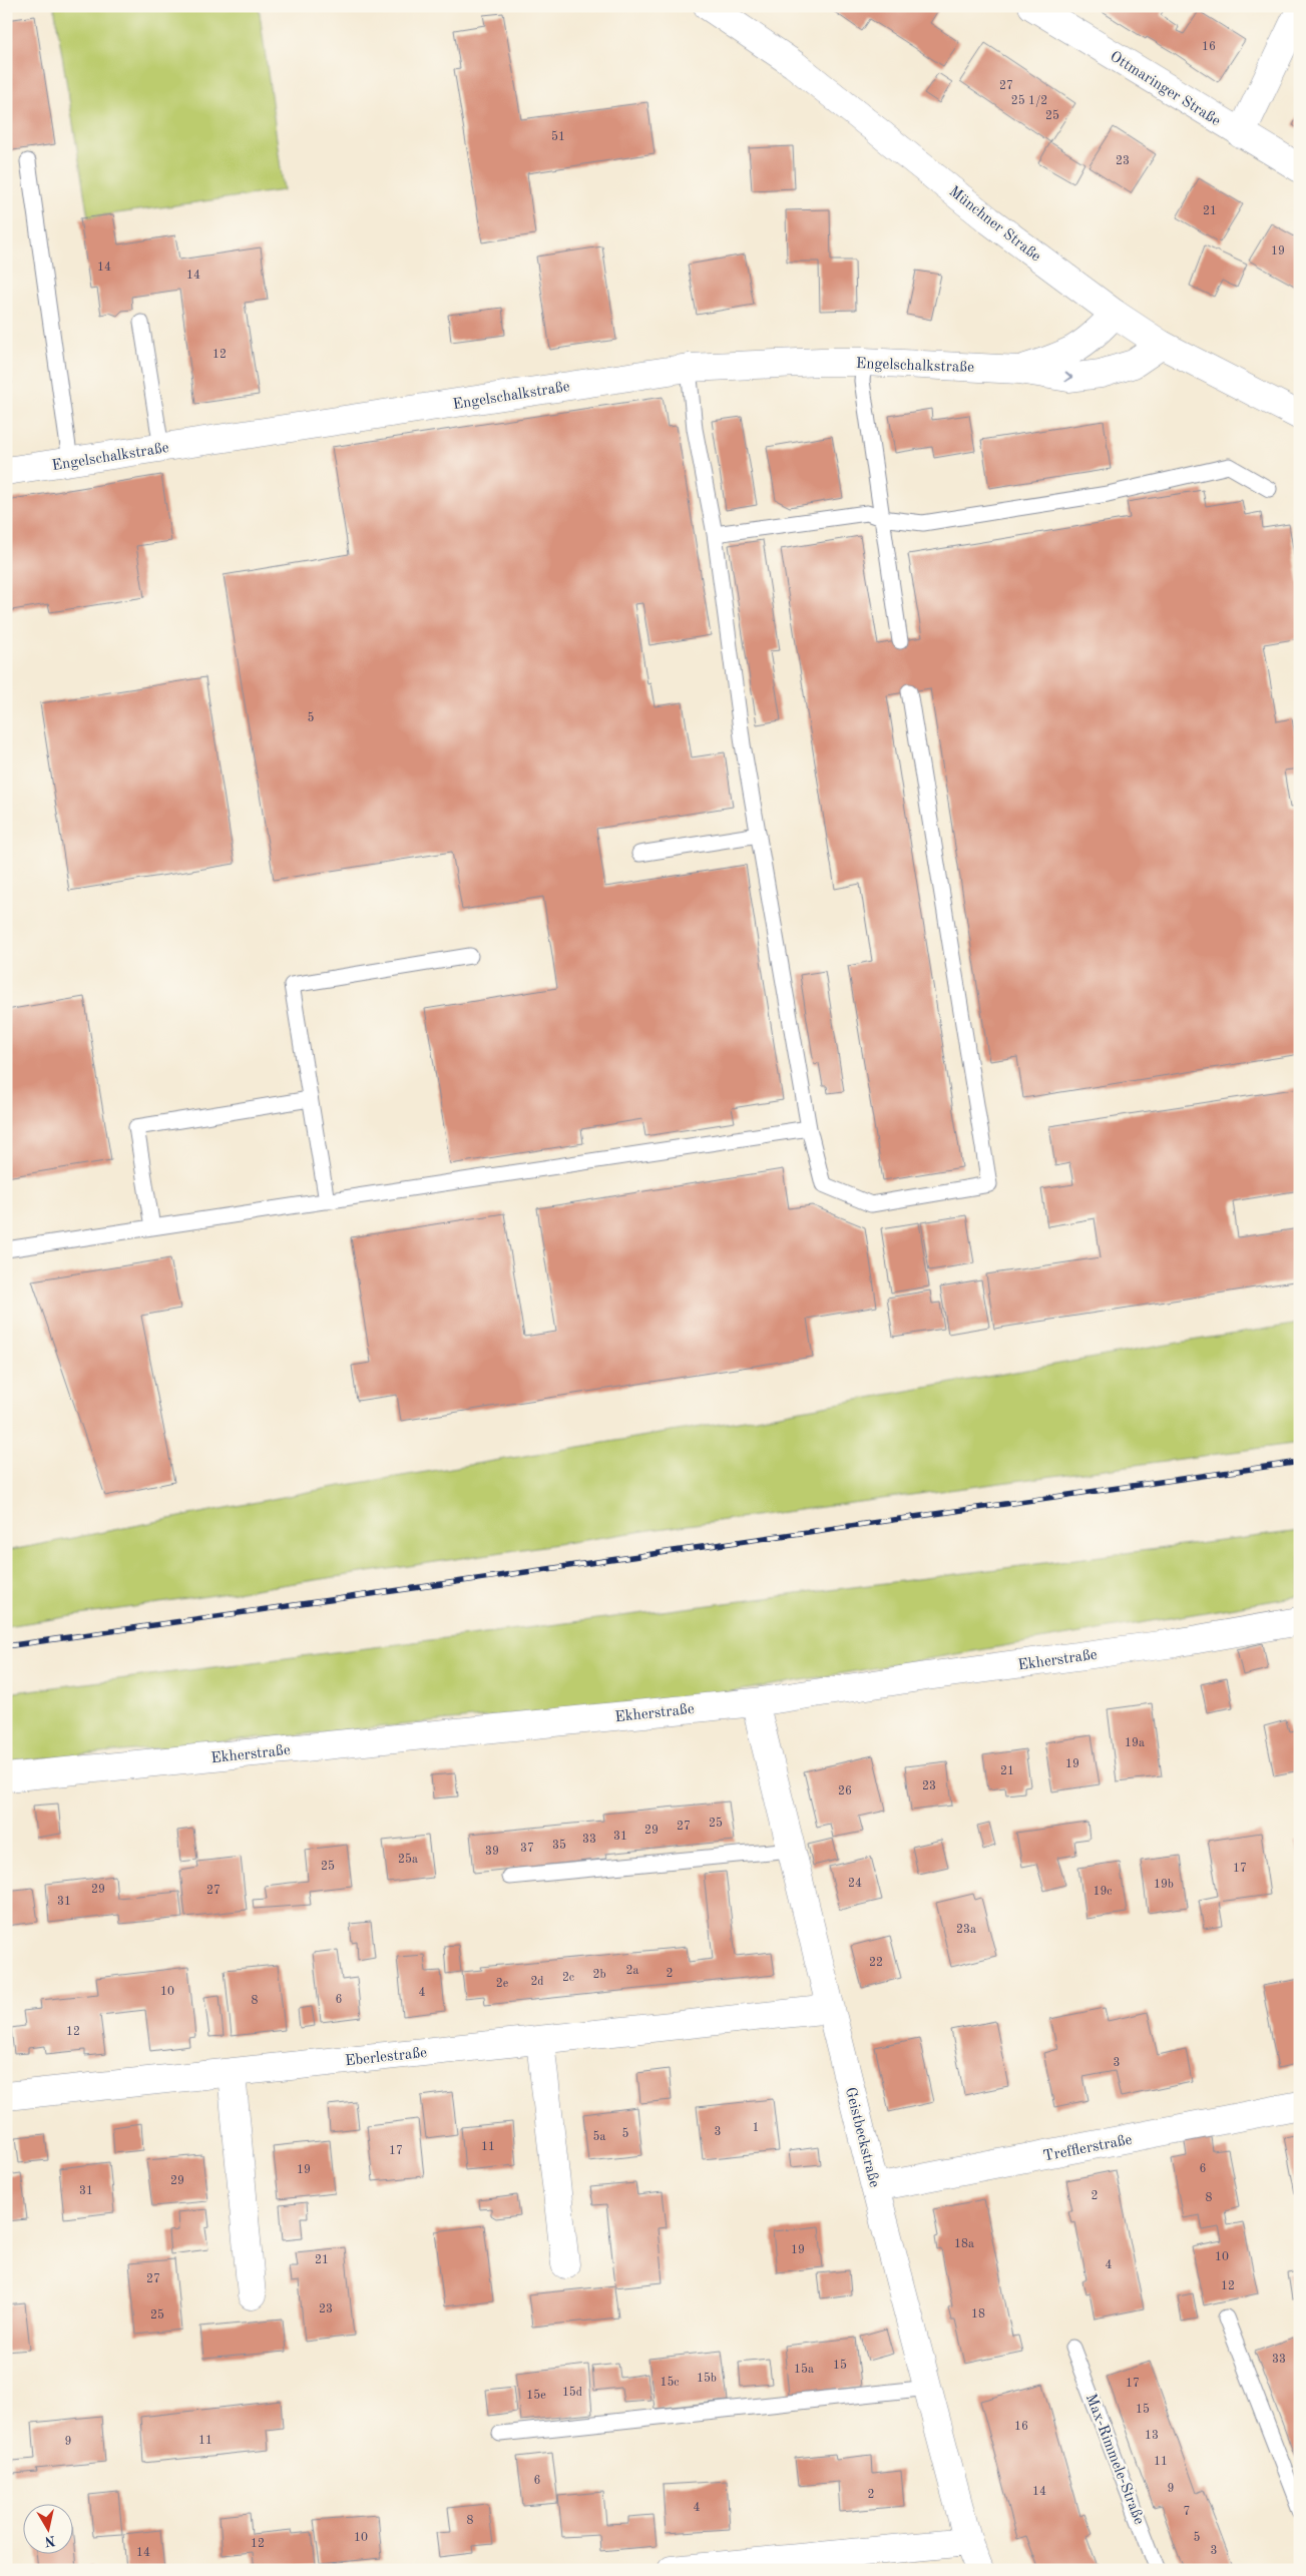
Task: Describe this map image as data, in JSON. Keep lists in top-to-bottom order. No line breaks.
{"streets":{"street":["Ottmaringer Straße","Münchner Straße","Engelschalkstraße","Ekherstraße","Eberlestraße","Geistbeckstraße","Trefflerstraße"],"lane":["Max-Rimmele-Straße"]},"crossings":[["Münchner Straße","Engelschalkstraße"],["Ekherstraße","Geistbeckstraße"],["Eberlestraße","Geistbeckstraße"],["Geistbeckstraße","Trefflerstraße"]],"house_numbers":["16","27","25 1/2","25","51","23","21","19","14","14","12","5","19a","19","21","23","26","25","27","29","31","33","35","37","39","25a","25","17","24","19b","29","27","19c","31","23a","22","2a","2","2b","2c","2d","2e","10","4","6","8","12","3","1","3","5","5a","11","17","6","19","29","31","2","8","18a","19","10","21","4","27","12","23","18","25","33","15","15a","15b","15c","17","15d","15e","15","16","13","11","9","11","6","9","14","2","4","7","8","10","5","12","3","14"],"north":"bottom"}
